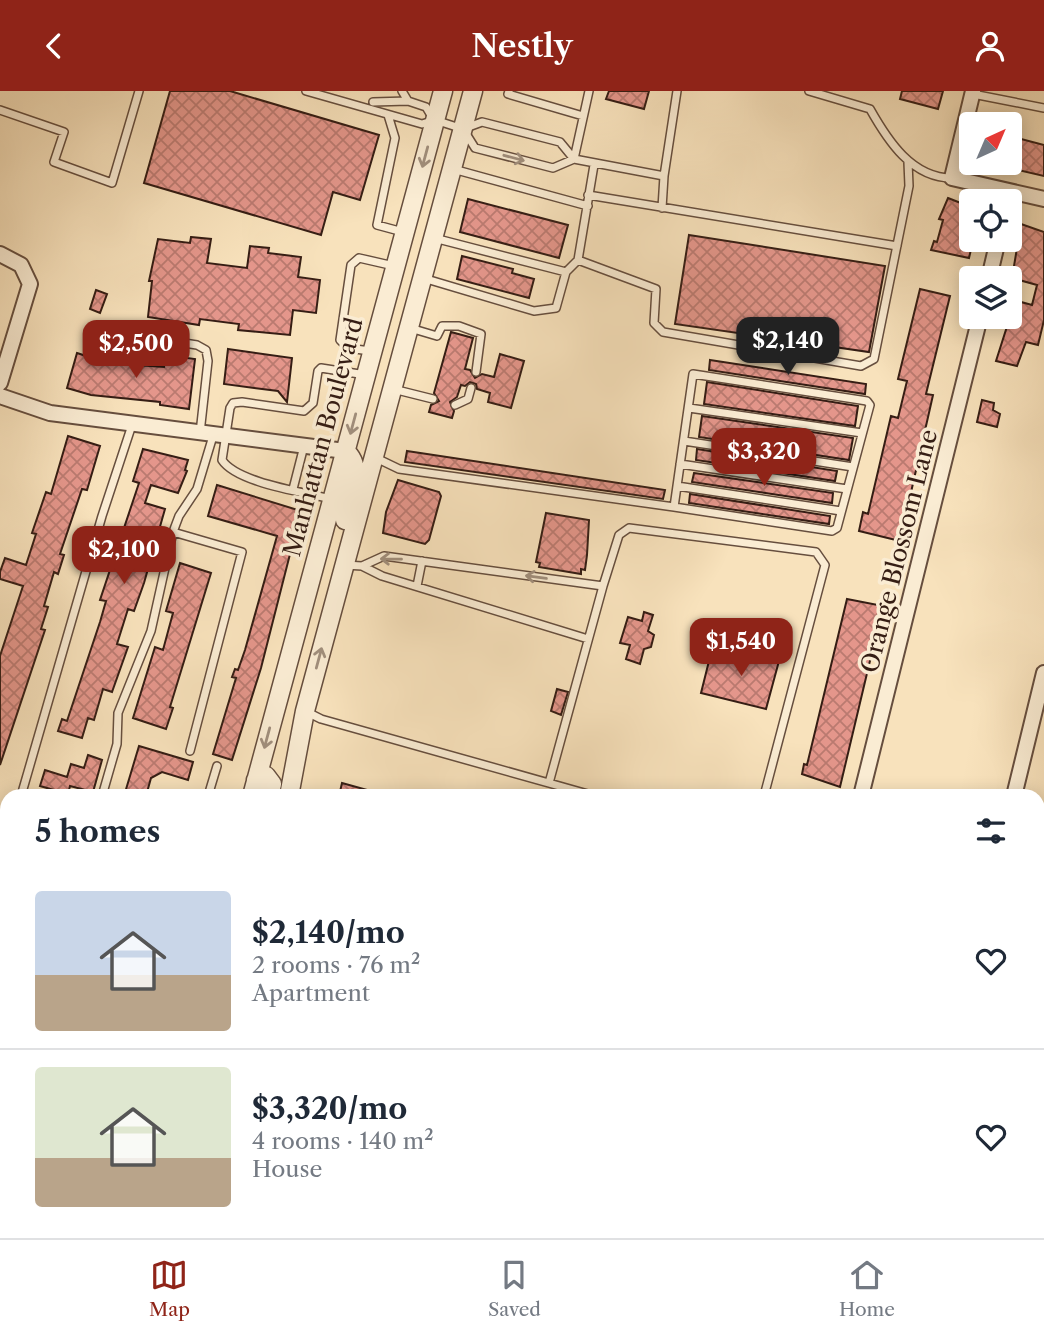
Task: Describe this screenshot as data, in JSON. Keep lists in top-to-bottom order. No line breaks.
{"streets":{"street":["Manhattan Boulevard","Orange Blossom Lane"]},"north":"top right","page":{"header":"Nestly","price":["$2,140","$2,500","$3,320","$2,100","$1,540"],"heading":"5 homes","list":[{"name":"$2,140/mo","note":"2 rooms · 76 m² · Apartment"},{"name":"$3,320/mo","note":"4 rooms · 140 m² · House"}],"tabs":["Map","Saved","Home"]}}
